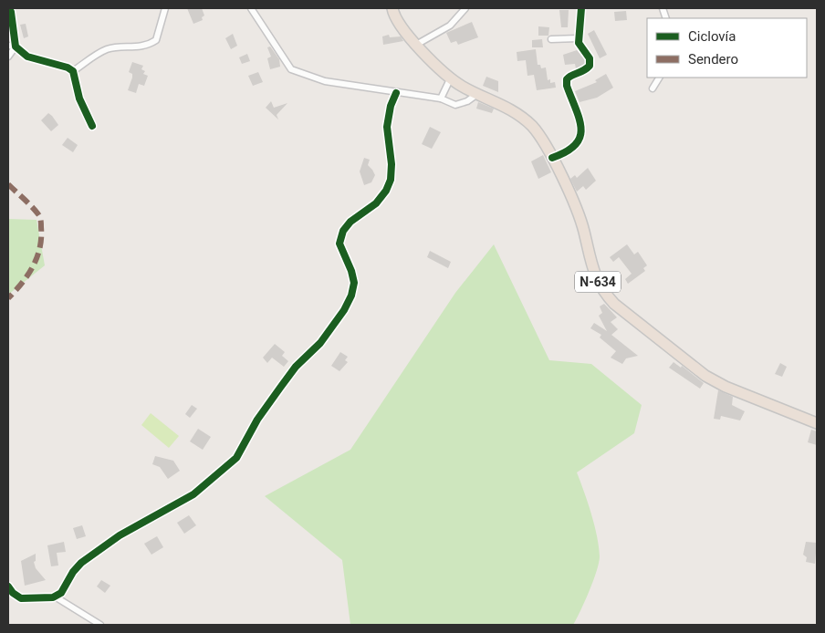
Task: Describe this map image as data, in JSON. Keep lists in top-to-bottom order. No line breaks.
{"streets":{"highway":["N-634"]},"legend":["Ciclovía","Sendero"]}
